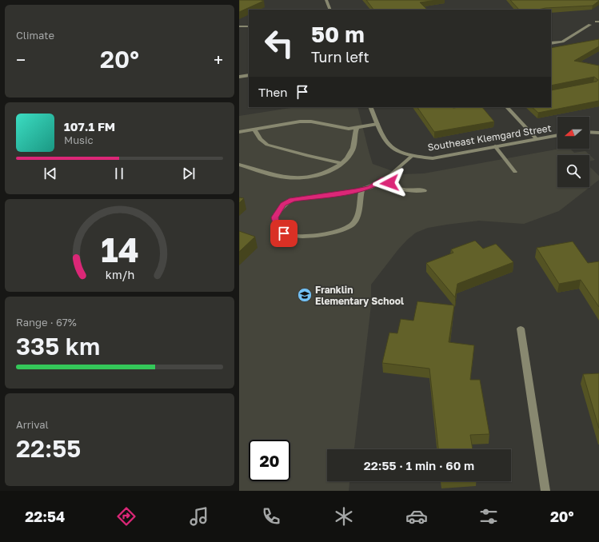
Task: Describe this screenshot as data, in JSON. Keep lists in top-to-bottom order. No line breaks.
{"streets":{"street":["Southeast Klemgard Street"]},"places":{"school or university":["Franklin Elementary School"]},"north":"left","page":{"tile":["Climate",["Range · 67%","335 km"],["Arrival","22:55"]],"turn":["50 m","Turn left"],"heat":["−","20°","+"],"then":"Then","song":["107.1 FM","Music"],"limit":"20","trip":"22:55 · 1 min · 60 m","tabs":["22:54","20°"],"gauge":["14","km/h"]}}
